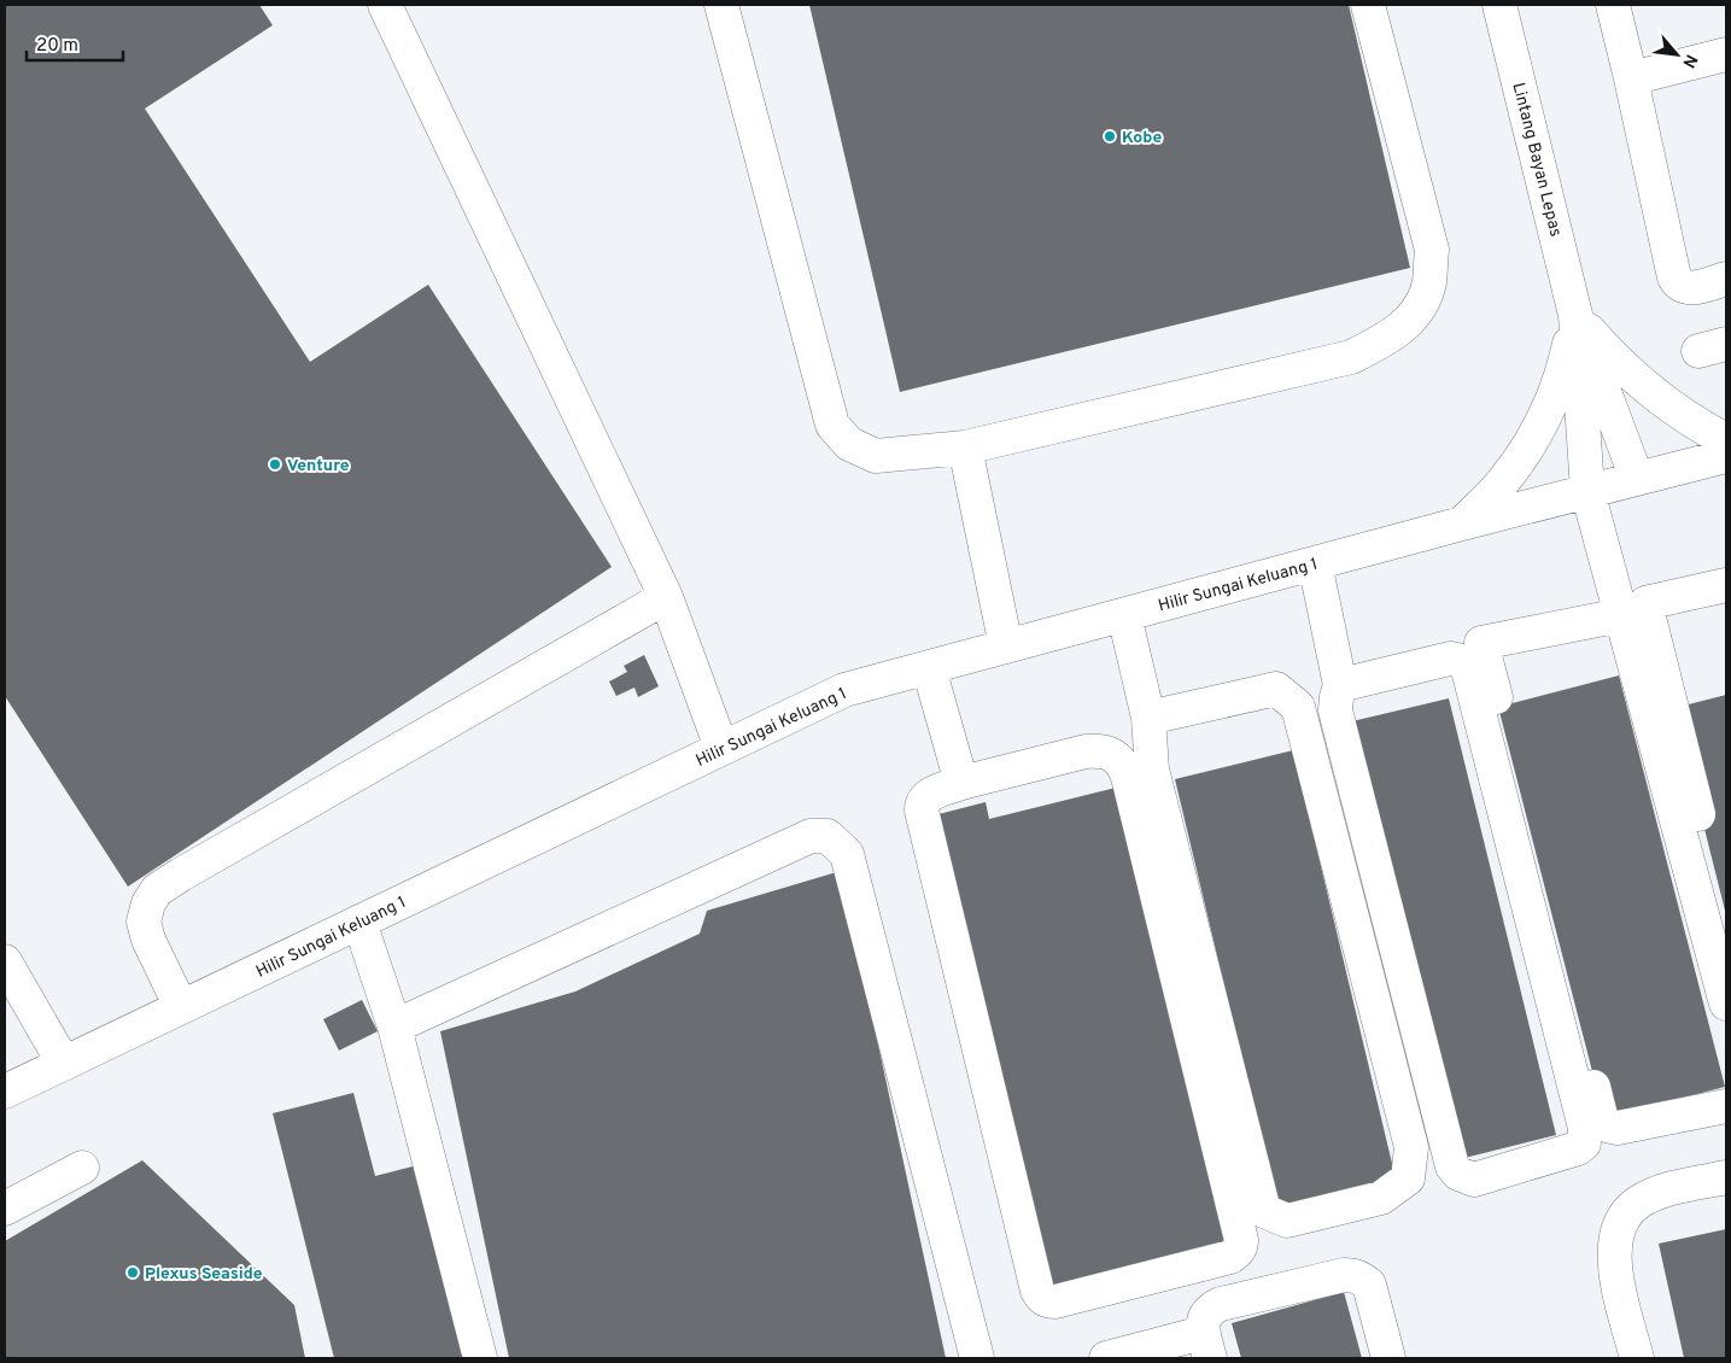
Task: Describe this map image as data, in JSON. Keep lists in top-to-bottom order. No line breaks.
{"streets":{"street":["Lintang Bayan Lepas","Hilir Sungai Keluang 1"]},"crossings":[["Lintang Bayan Lepas","Hilir Sungai Keluang 1"]],"places":["Kobe","Venture","Plexus Seaside"],"scale_bar":"20 m","north":"bottom right"}
